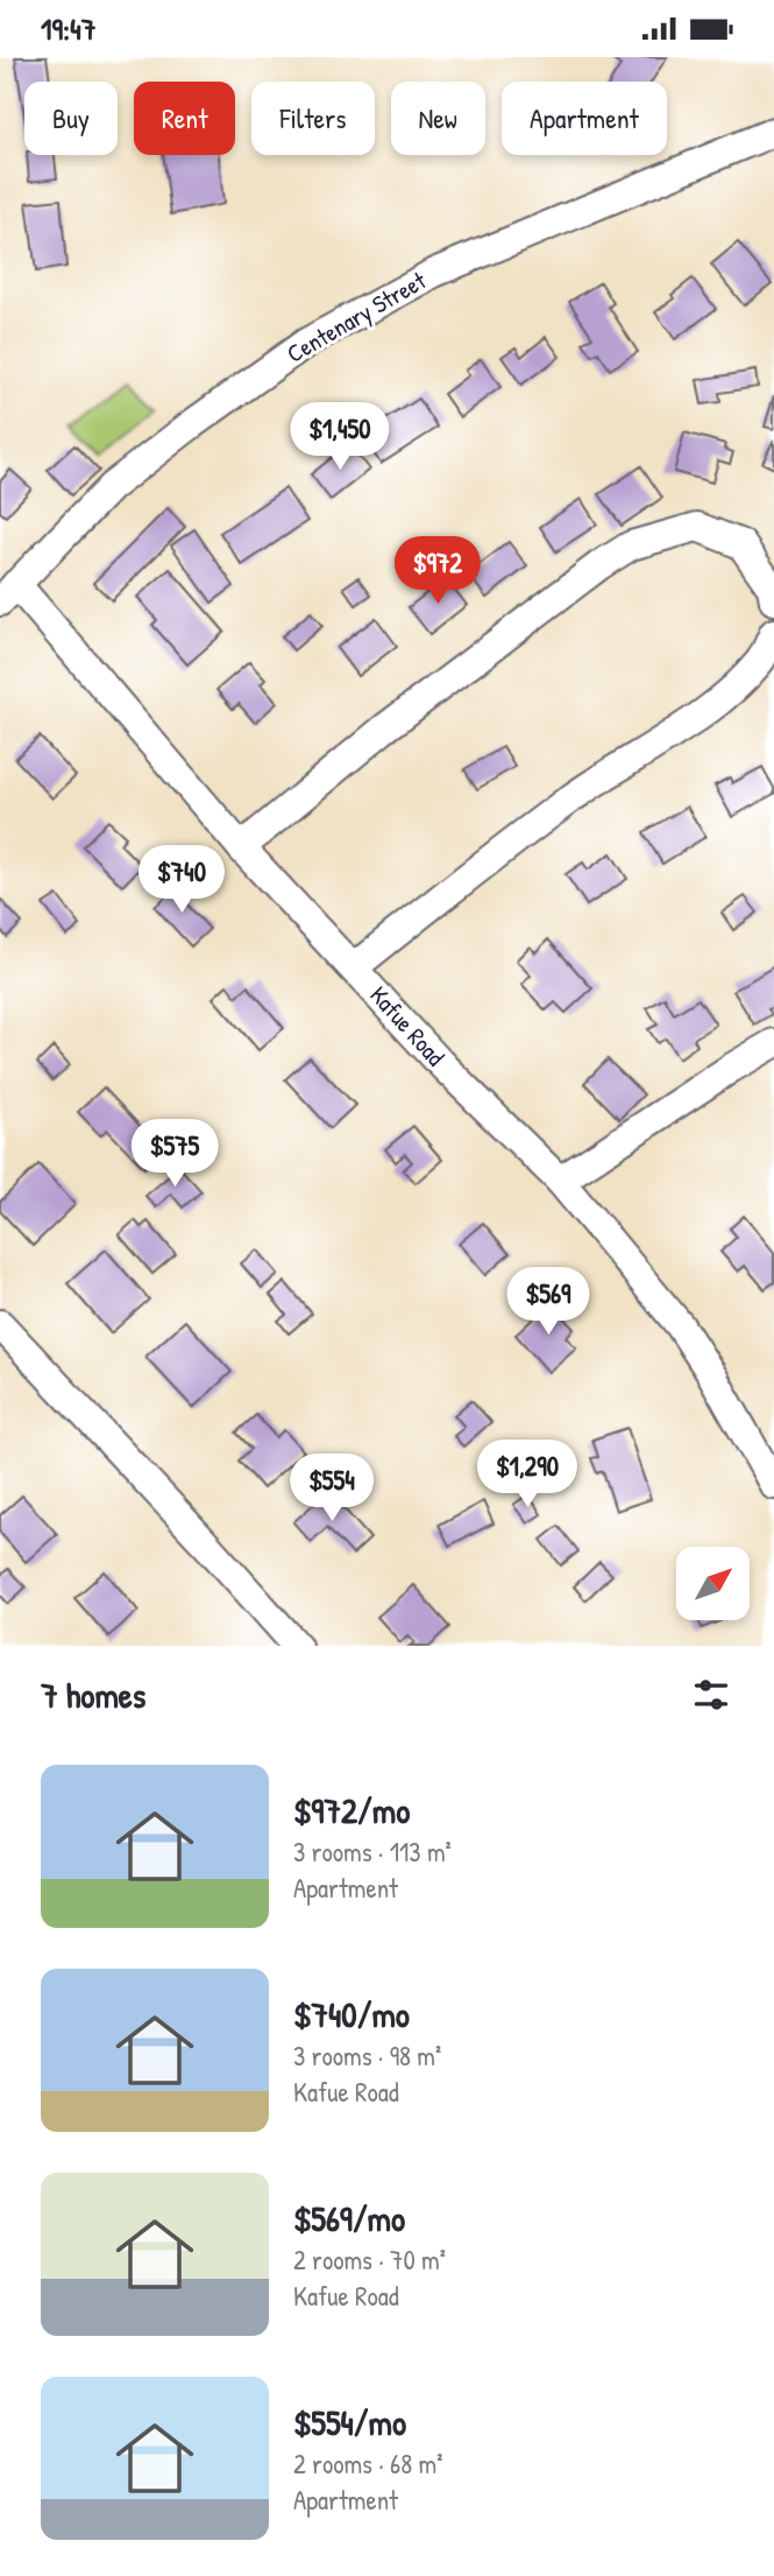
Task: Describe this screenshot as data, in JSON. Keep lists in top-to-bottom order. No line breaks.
{"streets":{"street":["Centenary Street","Kafue Road"]},"crossings":[["Centenary Street","Kafue Road"]],"north":"top right","page":{"status":"19:47","chip":["Buy","Rent","Filters","New","Apartment"],"price":["$1,450","$972","$740","$575","$569","$1,290","$554"],"heading":"7 homes","list":[{"name":"$972/mo","note":"3 rooms · 113 m² · Apartment"},{"name":"$740/mo","note":"3 rooms · 98 m² · Kafue Road"},{"name":"$569/mo","note":"2 rooms · 70 m² · Kafue Road"},{"name":"$554/mo","note":"2 rooms · 68 m² · Apartment"}]}}
